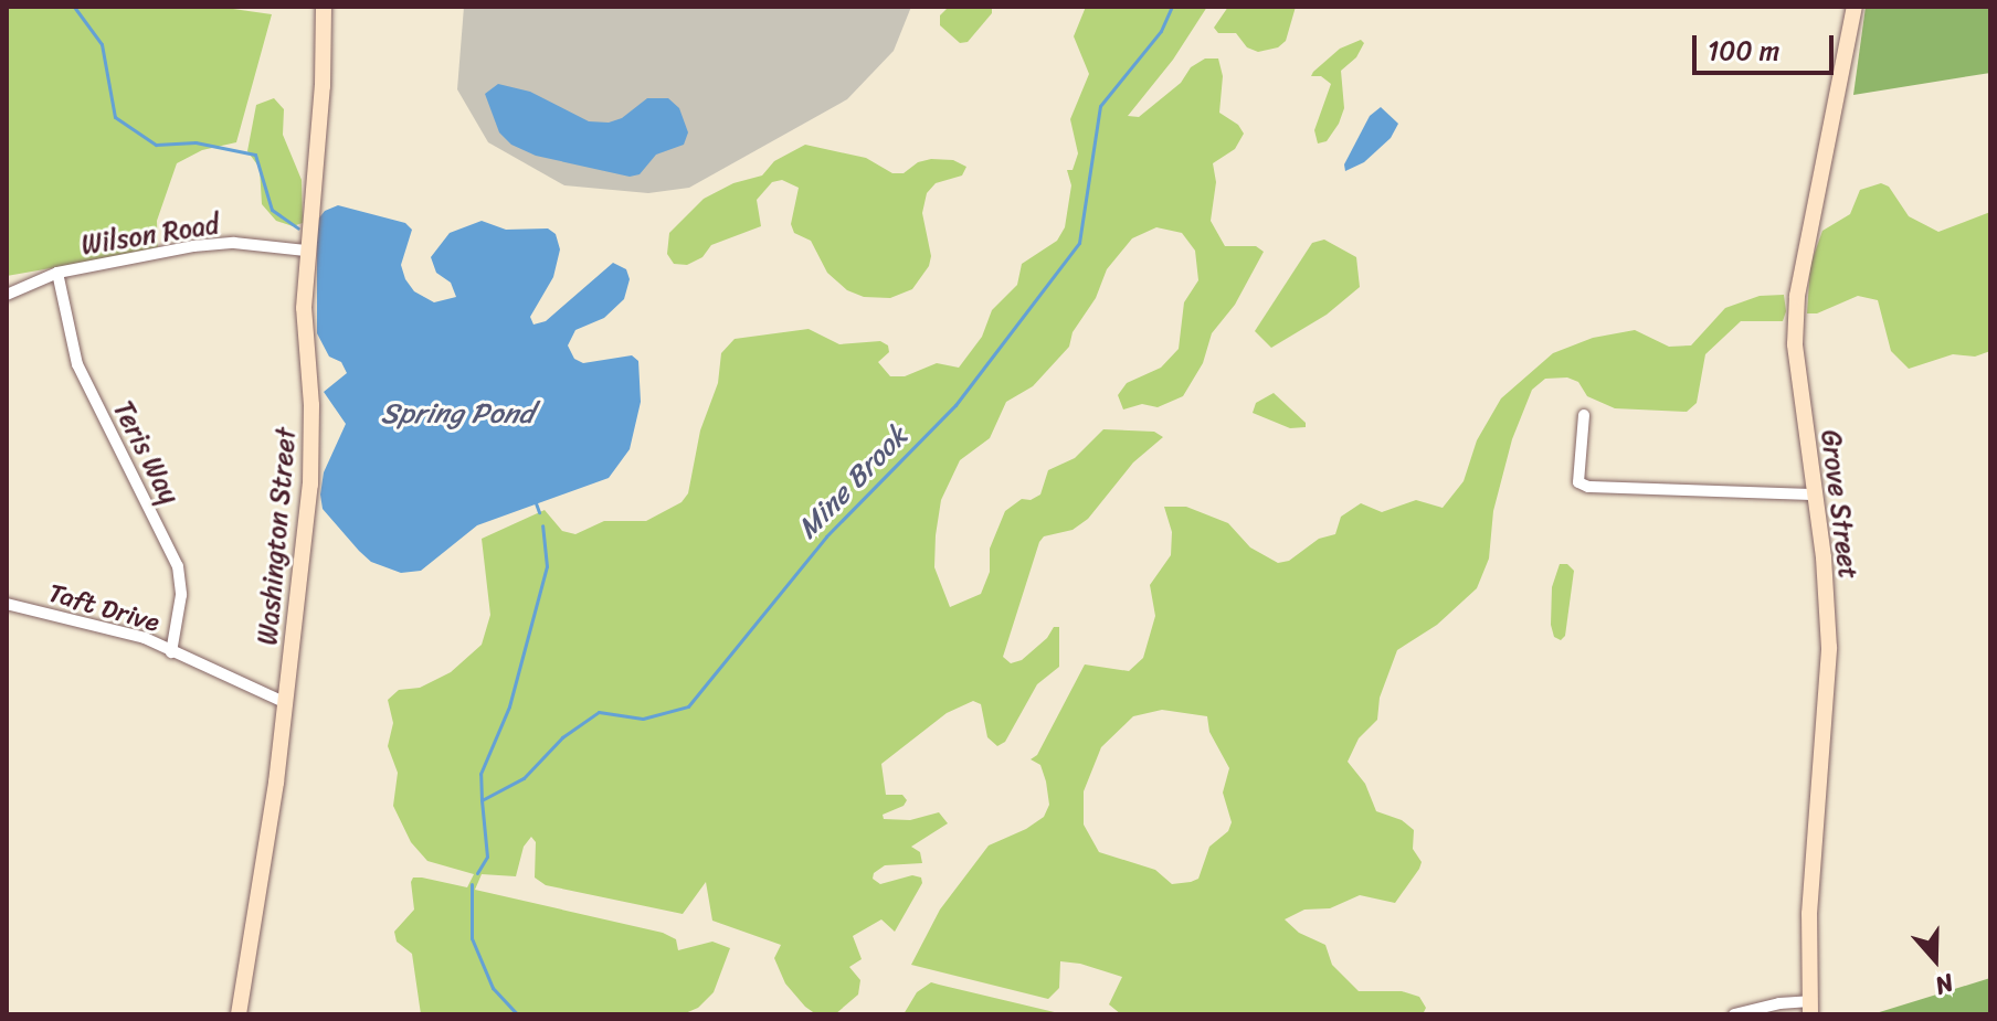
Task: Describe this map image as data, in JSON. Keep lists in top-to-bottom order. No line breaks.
{"streets":{"main road":["Grove Street","Washington Street"],"street":["Wilson Road","Teris Way","Taft Drive"]},"crossings":[["Wilson Road","Teris Way"],["Wilson Road","Washington Street"],["Teris Way","Taft Drive"],["Washington Street","Taft Drive"]],"water":["Spring Pond","Mine Brook"],"scale_bar":"100 m","north":"bottom"}
